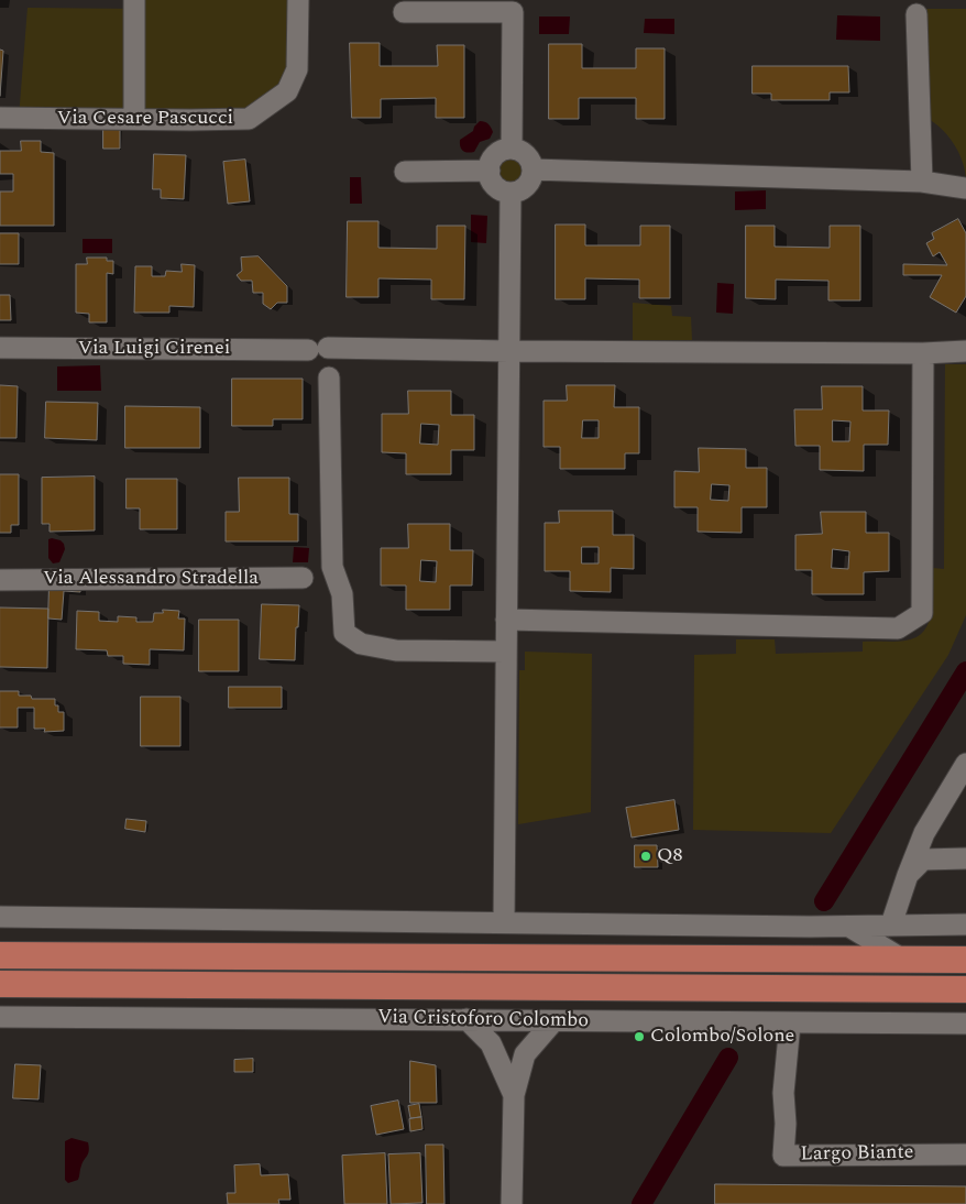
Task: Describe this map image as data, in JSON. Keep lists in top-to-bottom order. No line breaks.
{"streets":{"main road":["Via Cristoforo Colombo"],"street":["Via Cesare Pascucci","Via Luigi Cirenei","Via Alessandro Stradella","Largo Biante"]},"crossings":[["Via Cristoforo Colombo","Largo Biante"]],"places":["Q8","Colombo/Solone"]}
